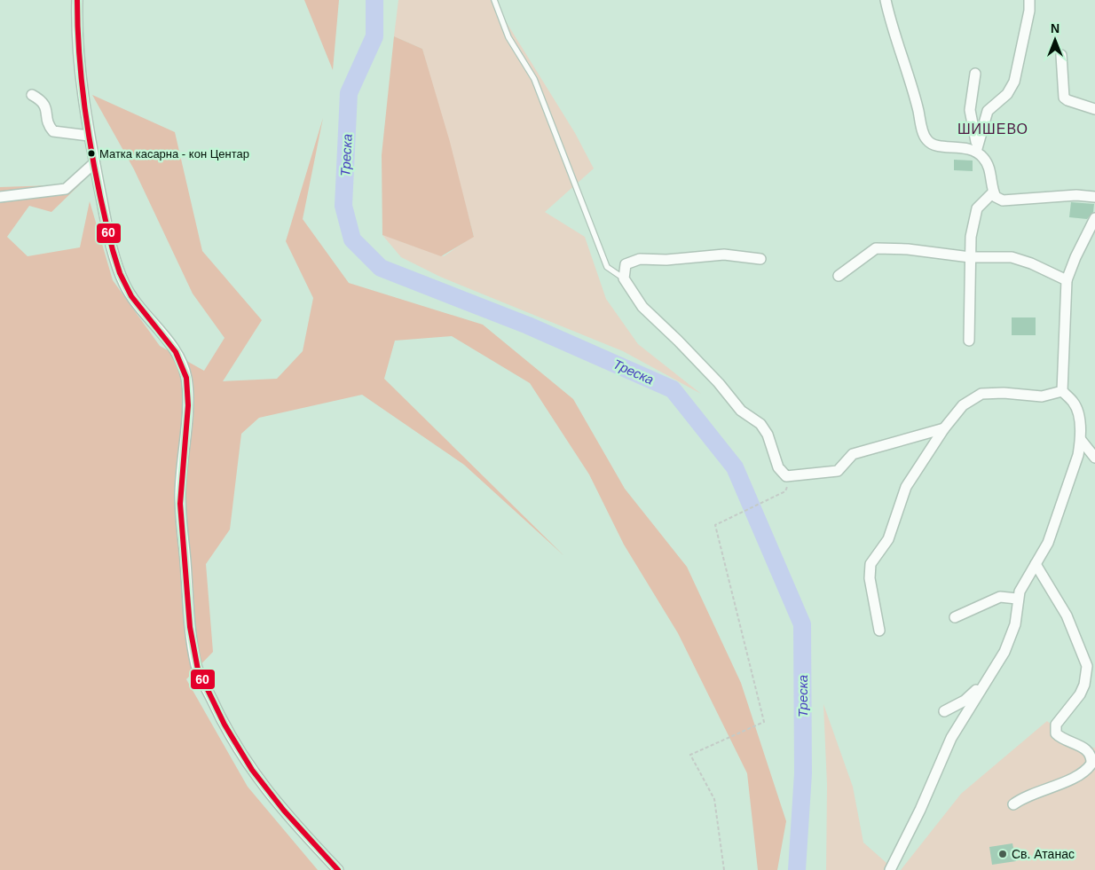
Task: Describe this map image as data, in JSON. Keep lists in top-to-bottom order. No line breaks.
{"districts":["ШИШЕВО"],"water":["Треска"],"places":["Матка касарна - кон Центар","Св. Атанас"],"lines":["transit line 60"],"north":"top"}
